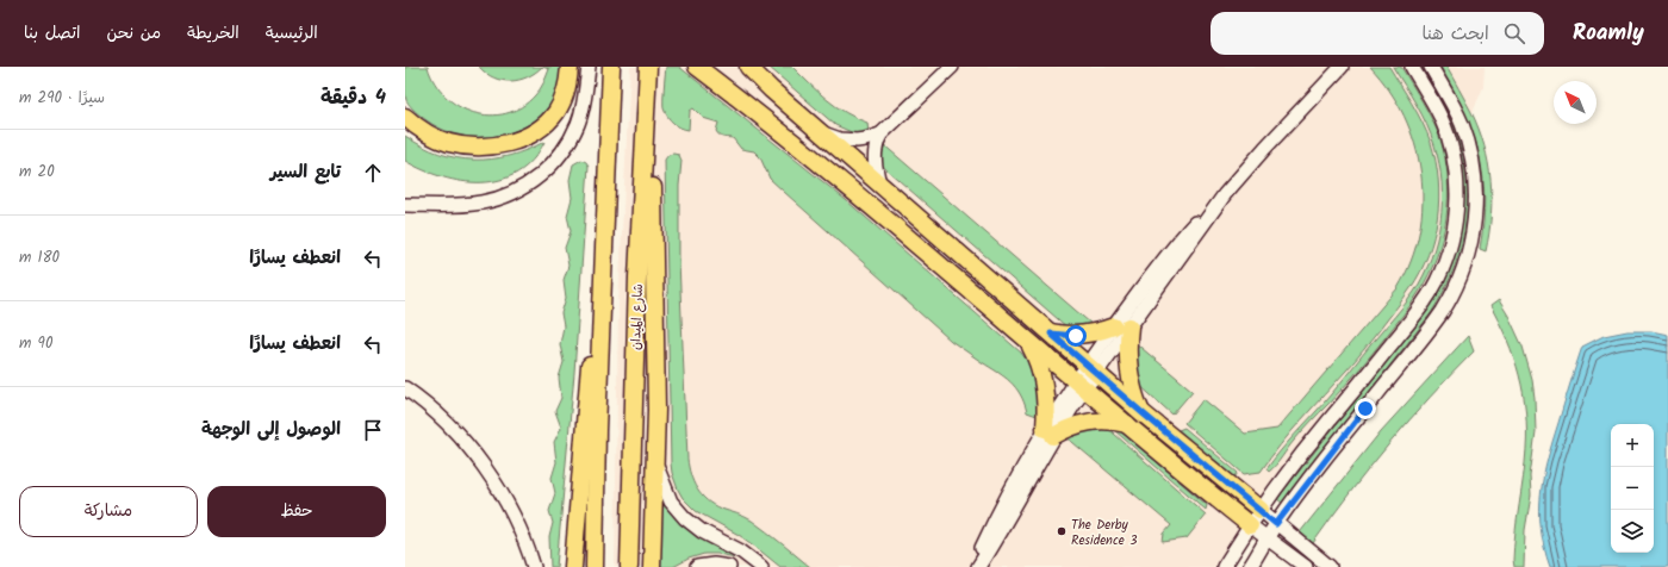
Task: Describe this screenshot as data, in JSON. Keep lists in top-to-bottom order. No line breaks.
{"streets":{"main road":["شارع الميدان"]},"places":["The Derby Residence 3"],"north":"top left","page":{"header":"Roamly","search":"ابحث هنا","nav":["الرئيسية","الخريطة","من نحن","اتصل بنا"],"heading":["4 دقيقة","سيرًا · 290 m"],"list":[["تابع السير","20 m"],["انعطف يسارًا","180 m"],["انعطف يسارًا","90 m"],"الوصول إلى الوجهة"],"map_buttons":["+","−"],"buttons":["حفظ","مشاركة"]}}
